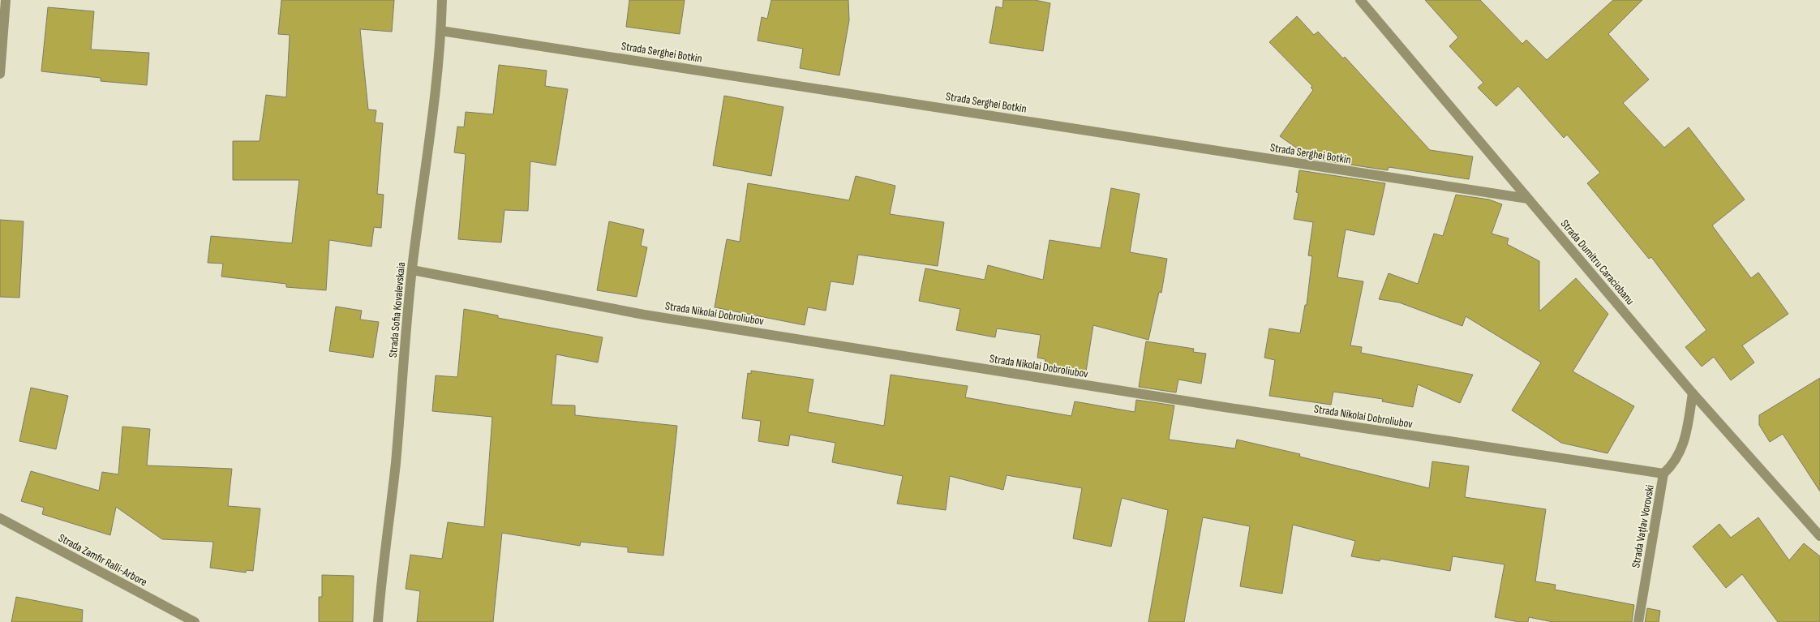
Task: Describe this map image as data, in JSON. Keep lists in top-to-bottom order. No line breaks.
{"streets":{"street":["Strada Serghei Botkin","Strada Dumitru Caraciobanu","Strada Sofia Kovalevskaia","Strada Nikolai Dobroliubov","Strada Vațlav Vorovski","Strada Zamfir Ralli-Arbore"]},"crossings":[["Strada Serghei Botkin","Strada Dumitru Caraciobanu"],["Strada Serghei Botkin","Strada Sofia Kovalevskaia"],["Strada Dumitru Caraciobanu","Strada Vațlav Vorovski"],["Strada Sofia Kovalevskaia","Strada Nikolai Dobroliubov"],["Strada Nikolai Dobroliubov","Strada Vațlav Vorovski"]]}
